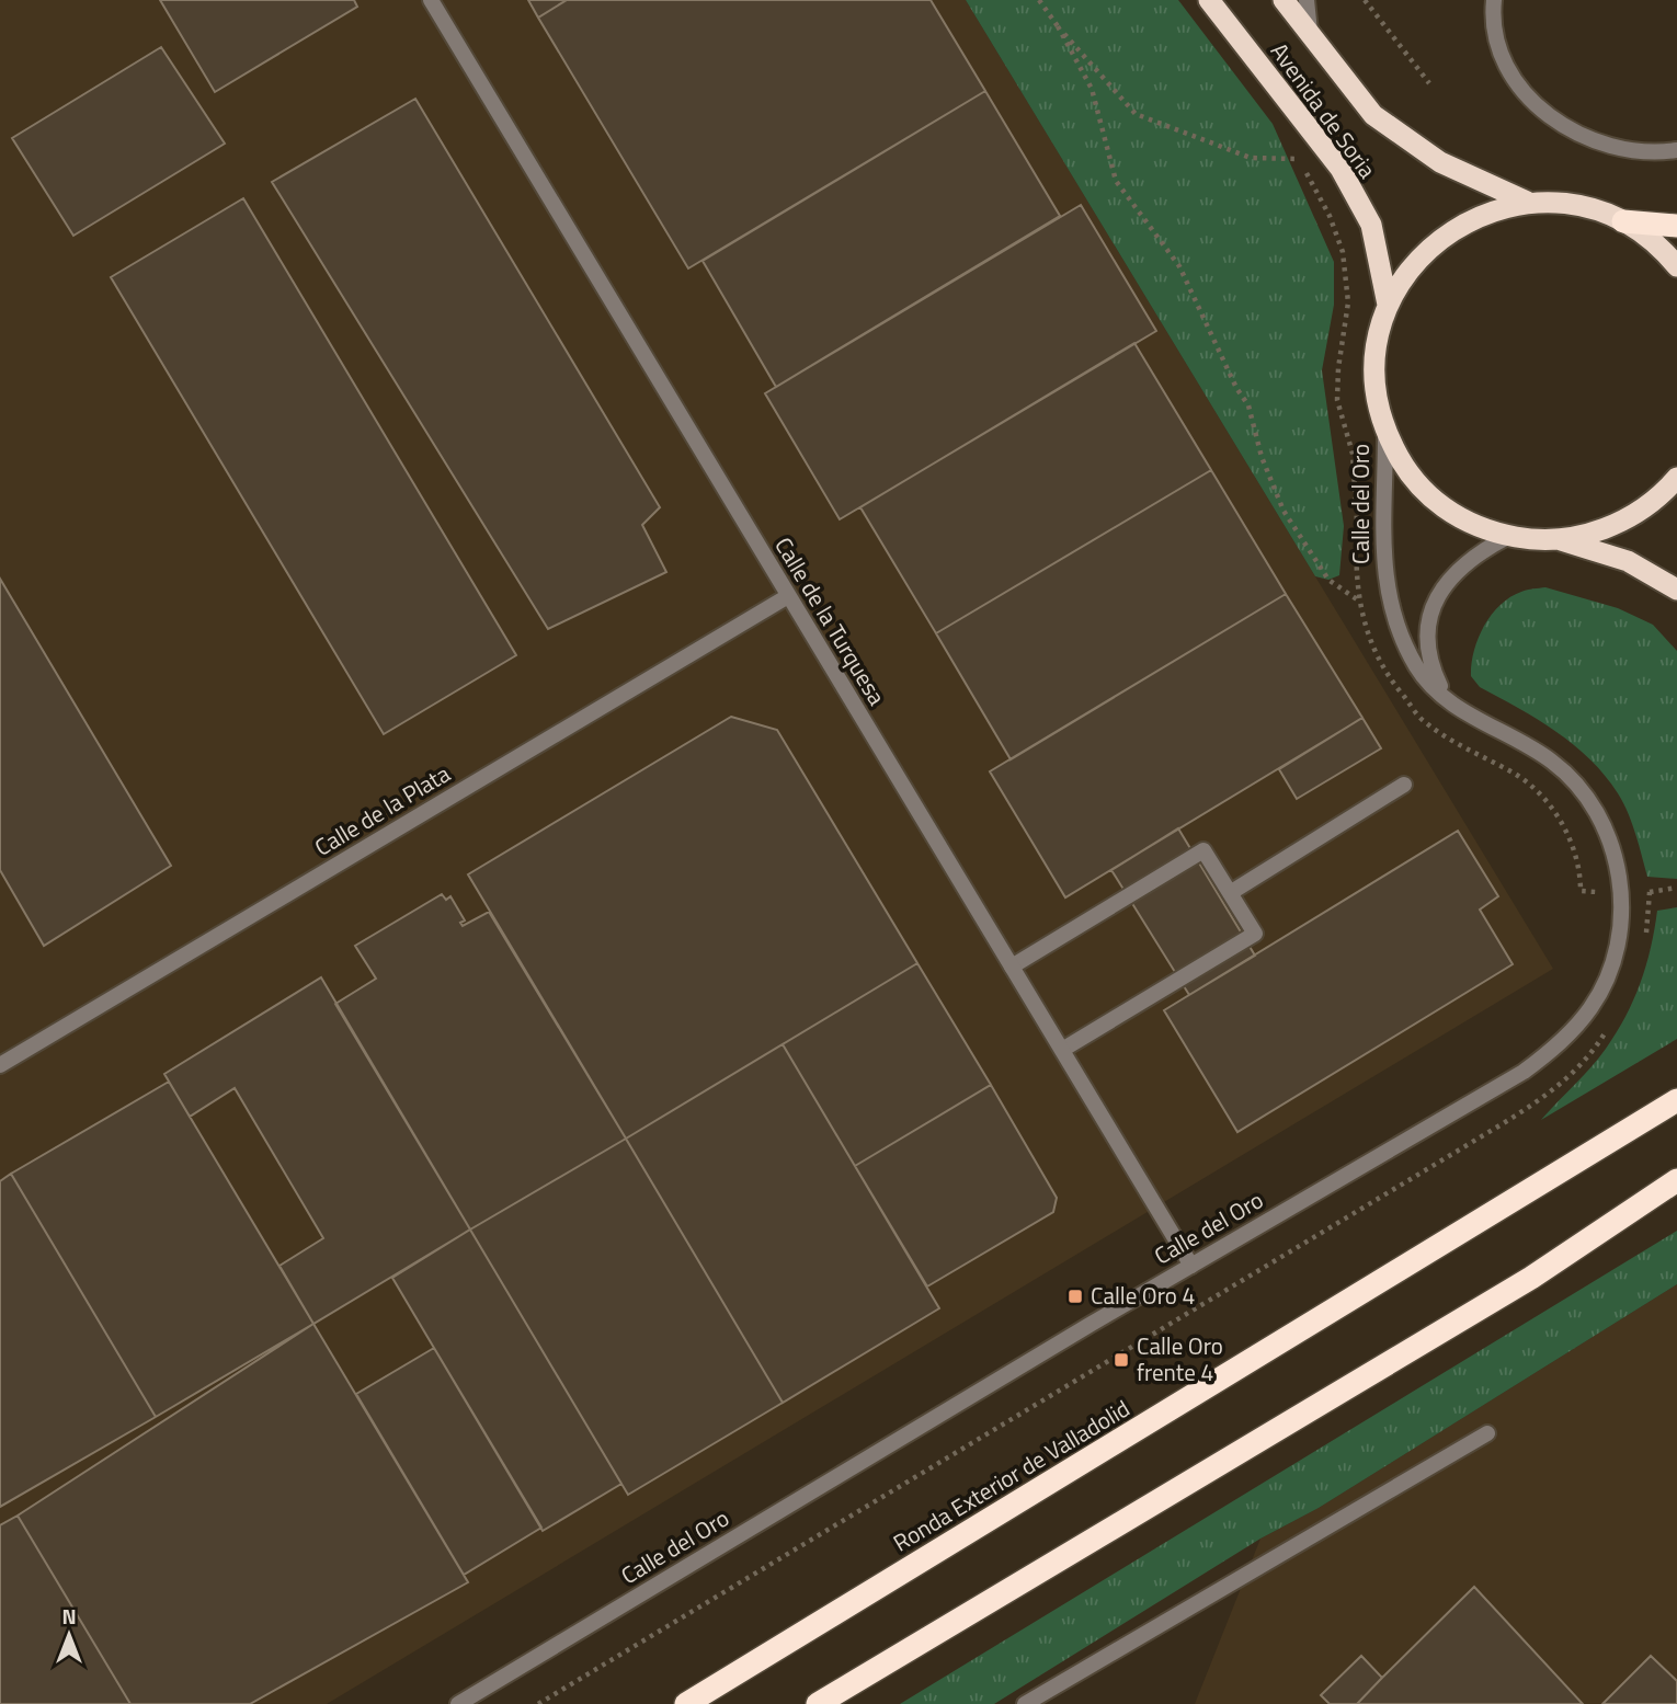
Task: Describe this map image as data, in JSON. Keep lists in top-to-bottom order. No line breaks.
{"streets":{"highway":["Avenida de Soria","Ronda Exterior de Valladolid"],"street":["Calle del Oro","Calle de la Turquesa","Calle de la Plata"]},"crossings":[["Calle del Oro","Calle de la Turquesa"],["Calle de la Turquesa","Calle de la Plata"]],"places":{"transit":["Calle Oro 4","Calle Oro frente 4"]},"north":"top"}
